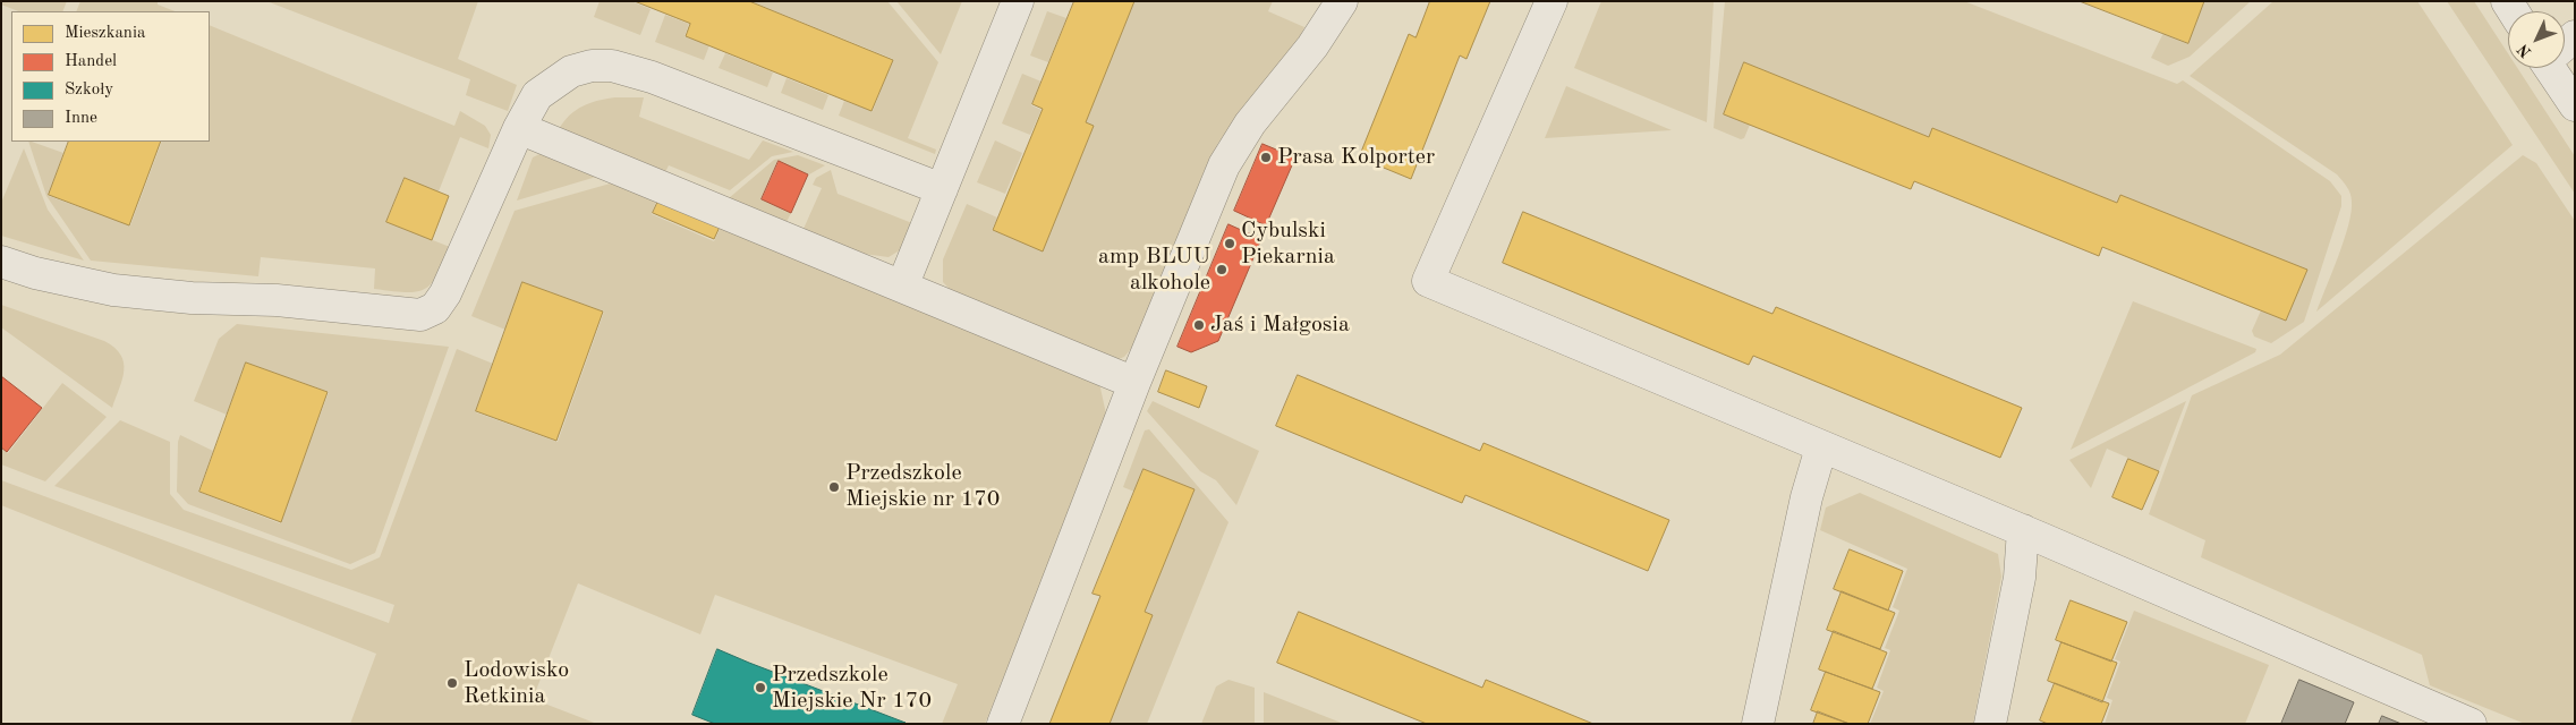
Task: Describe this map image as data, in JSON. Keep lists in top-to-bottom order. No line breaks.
{"places":["Prasa Kolporter","Cybulski Piekarnia","amp BLUU alkohole","Jaś i Małgosia","Przedszkole Miejskie nr 170","Lodowisko Retkinia","Przedszkole Miejskie Nr 170"],"legend":["Mieszkania","Handel","Szkoły","Inne"],"north":"bottom left"}
